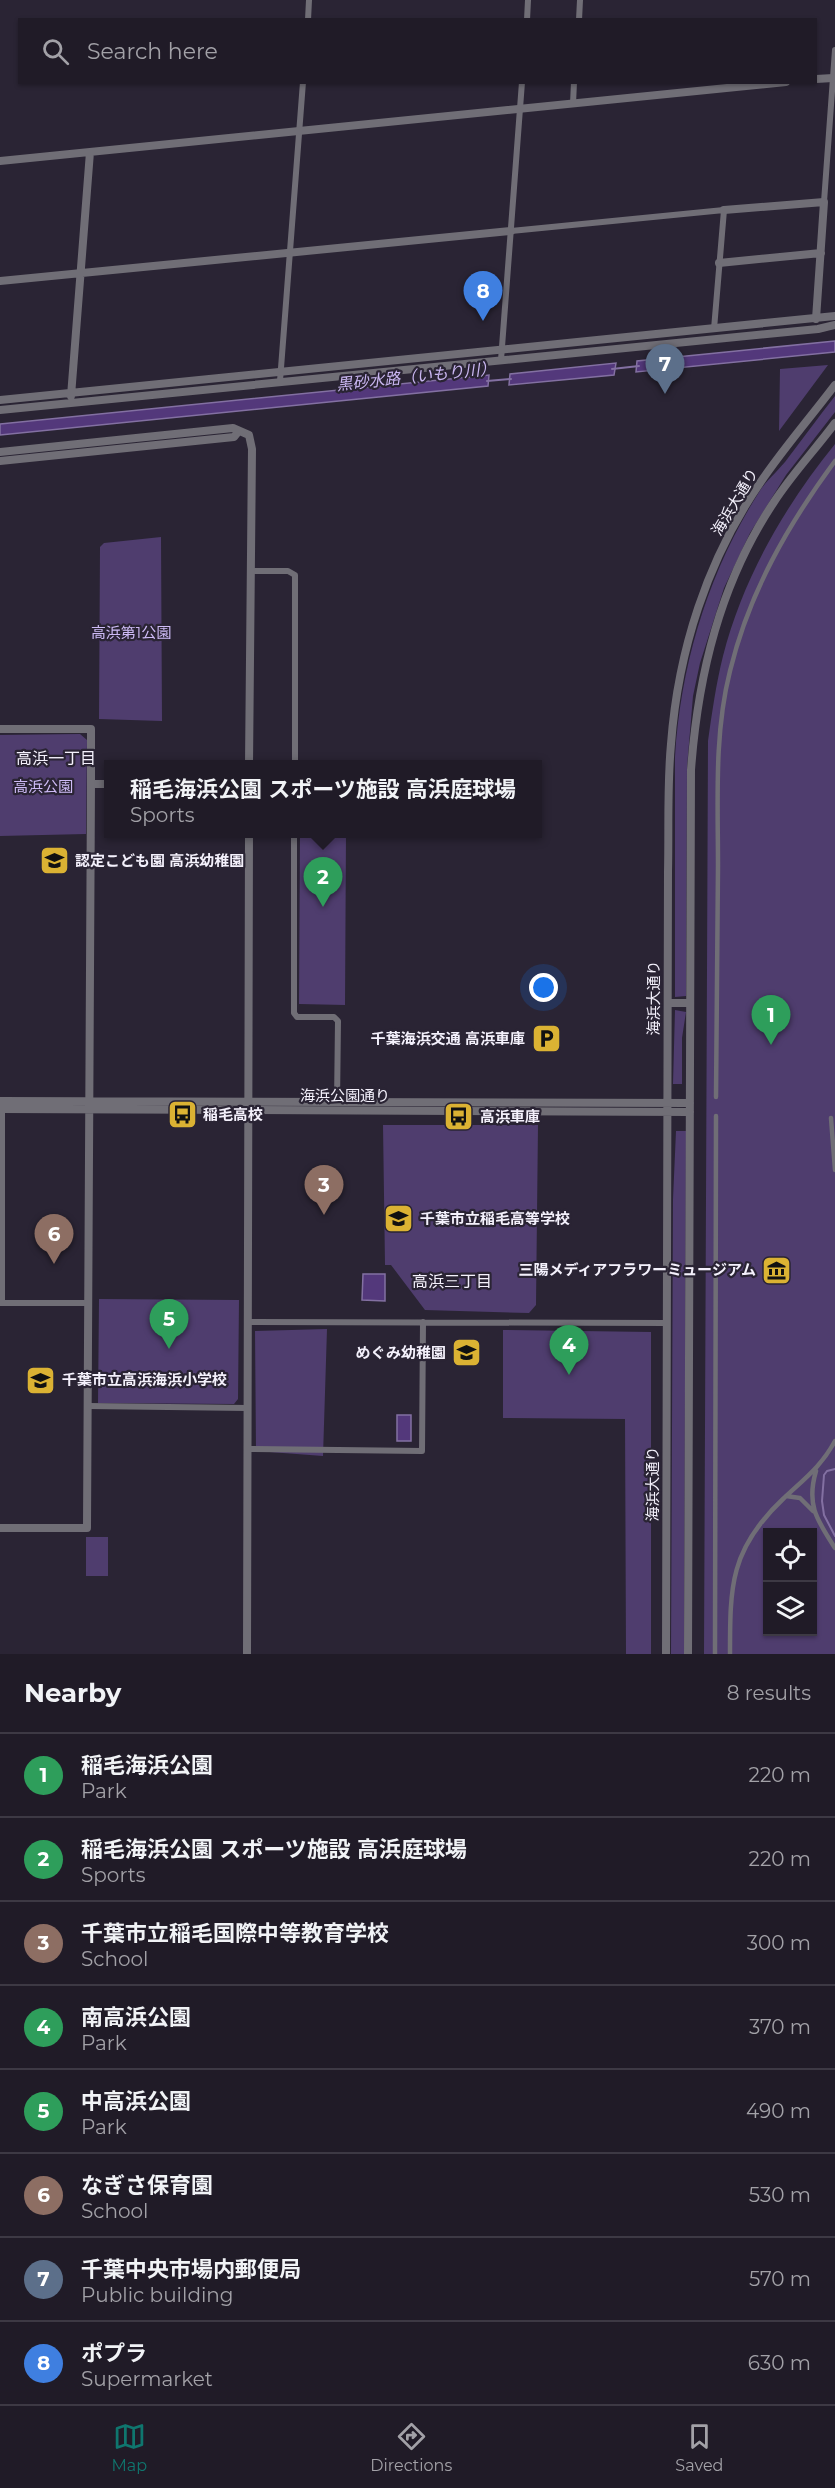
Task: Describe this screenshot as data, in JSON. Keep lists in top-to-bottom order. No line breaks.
{"streets":{"street":["海浜大通り","海浜公園通り"]},"crossings":[["海浜大通り","海浜公園通り"]],"districts":["高浜一丁目","高浜三丁目"],"water":["黒砂水路（いもり川）"],"parks":["高浜第1公園","高浜公園"],"places":{"school or university":["認定こども園 高浜幼稚園","千葉市立稲毛高等学校","めぐみ幼稚園","千葉市立高浜海浜小学校"],"parking":["千葉海浜交通 高浜車庫"],"bus stop":["稲毛高校","高浜車庫"],"museum":["三陽メディアフラワーミュージアム"]},"page":{"search":"Search here","pins":["8","7","2","1","3","6","5","4"],"popup":["稲毛海浜公園 スポーツ施設 高浜庭球場","Sports"],"heading":["Nearby","8 results"],"list":[{"mark":"1","name":"稲毛海浜公園","note":"Park","value":"220 m"},{"mark":"2","name":"稲毛海浜公園 スポーツ施設 高浜庭球場","note":"Sports","value":"220 m"},{"mark":"3","name":"千葉市立稲毛国際中等教育学校","note":"School","value":"300 m"},{"mark":"4","name":"南高浜公園","note":"Park","value":"370 m"},{"mark":"5","name":"中高浜公園","note":"Park","value":"490 m"},{"mark":"6","name":"なぎさ保育園","note":"School","value":"530 m"},{"mark":"7","name":"千葉中央市場内郵便局","note":"Public building","value":"570 m"},{"mark":"8","name":"ポプラ","note":"Supermarket","value":"630 m"}],"nav":["Map","Directions","Saved"]}}
